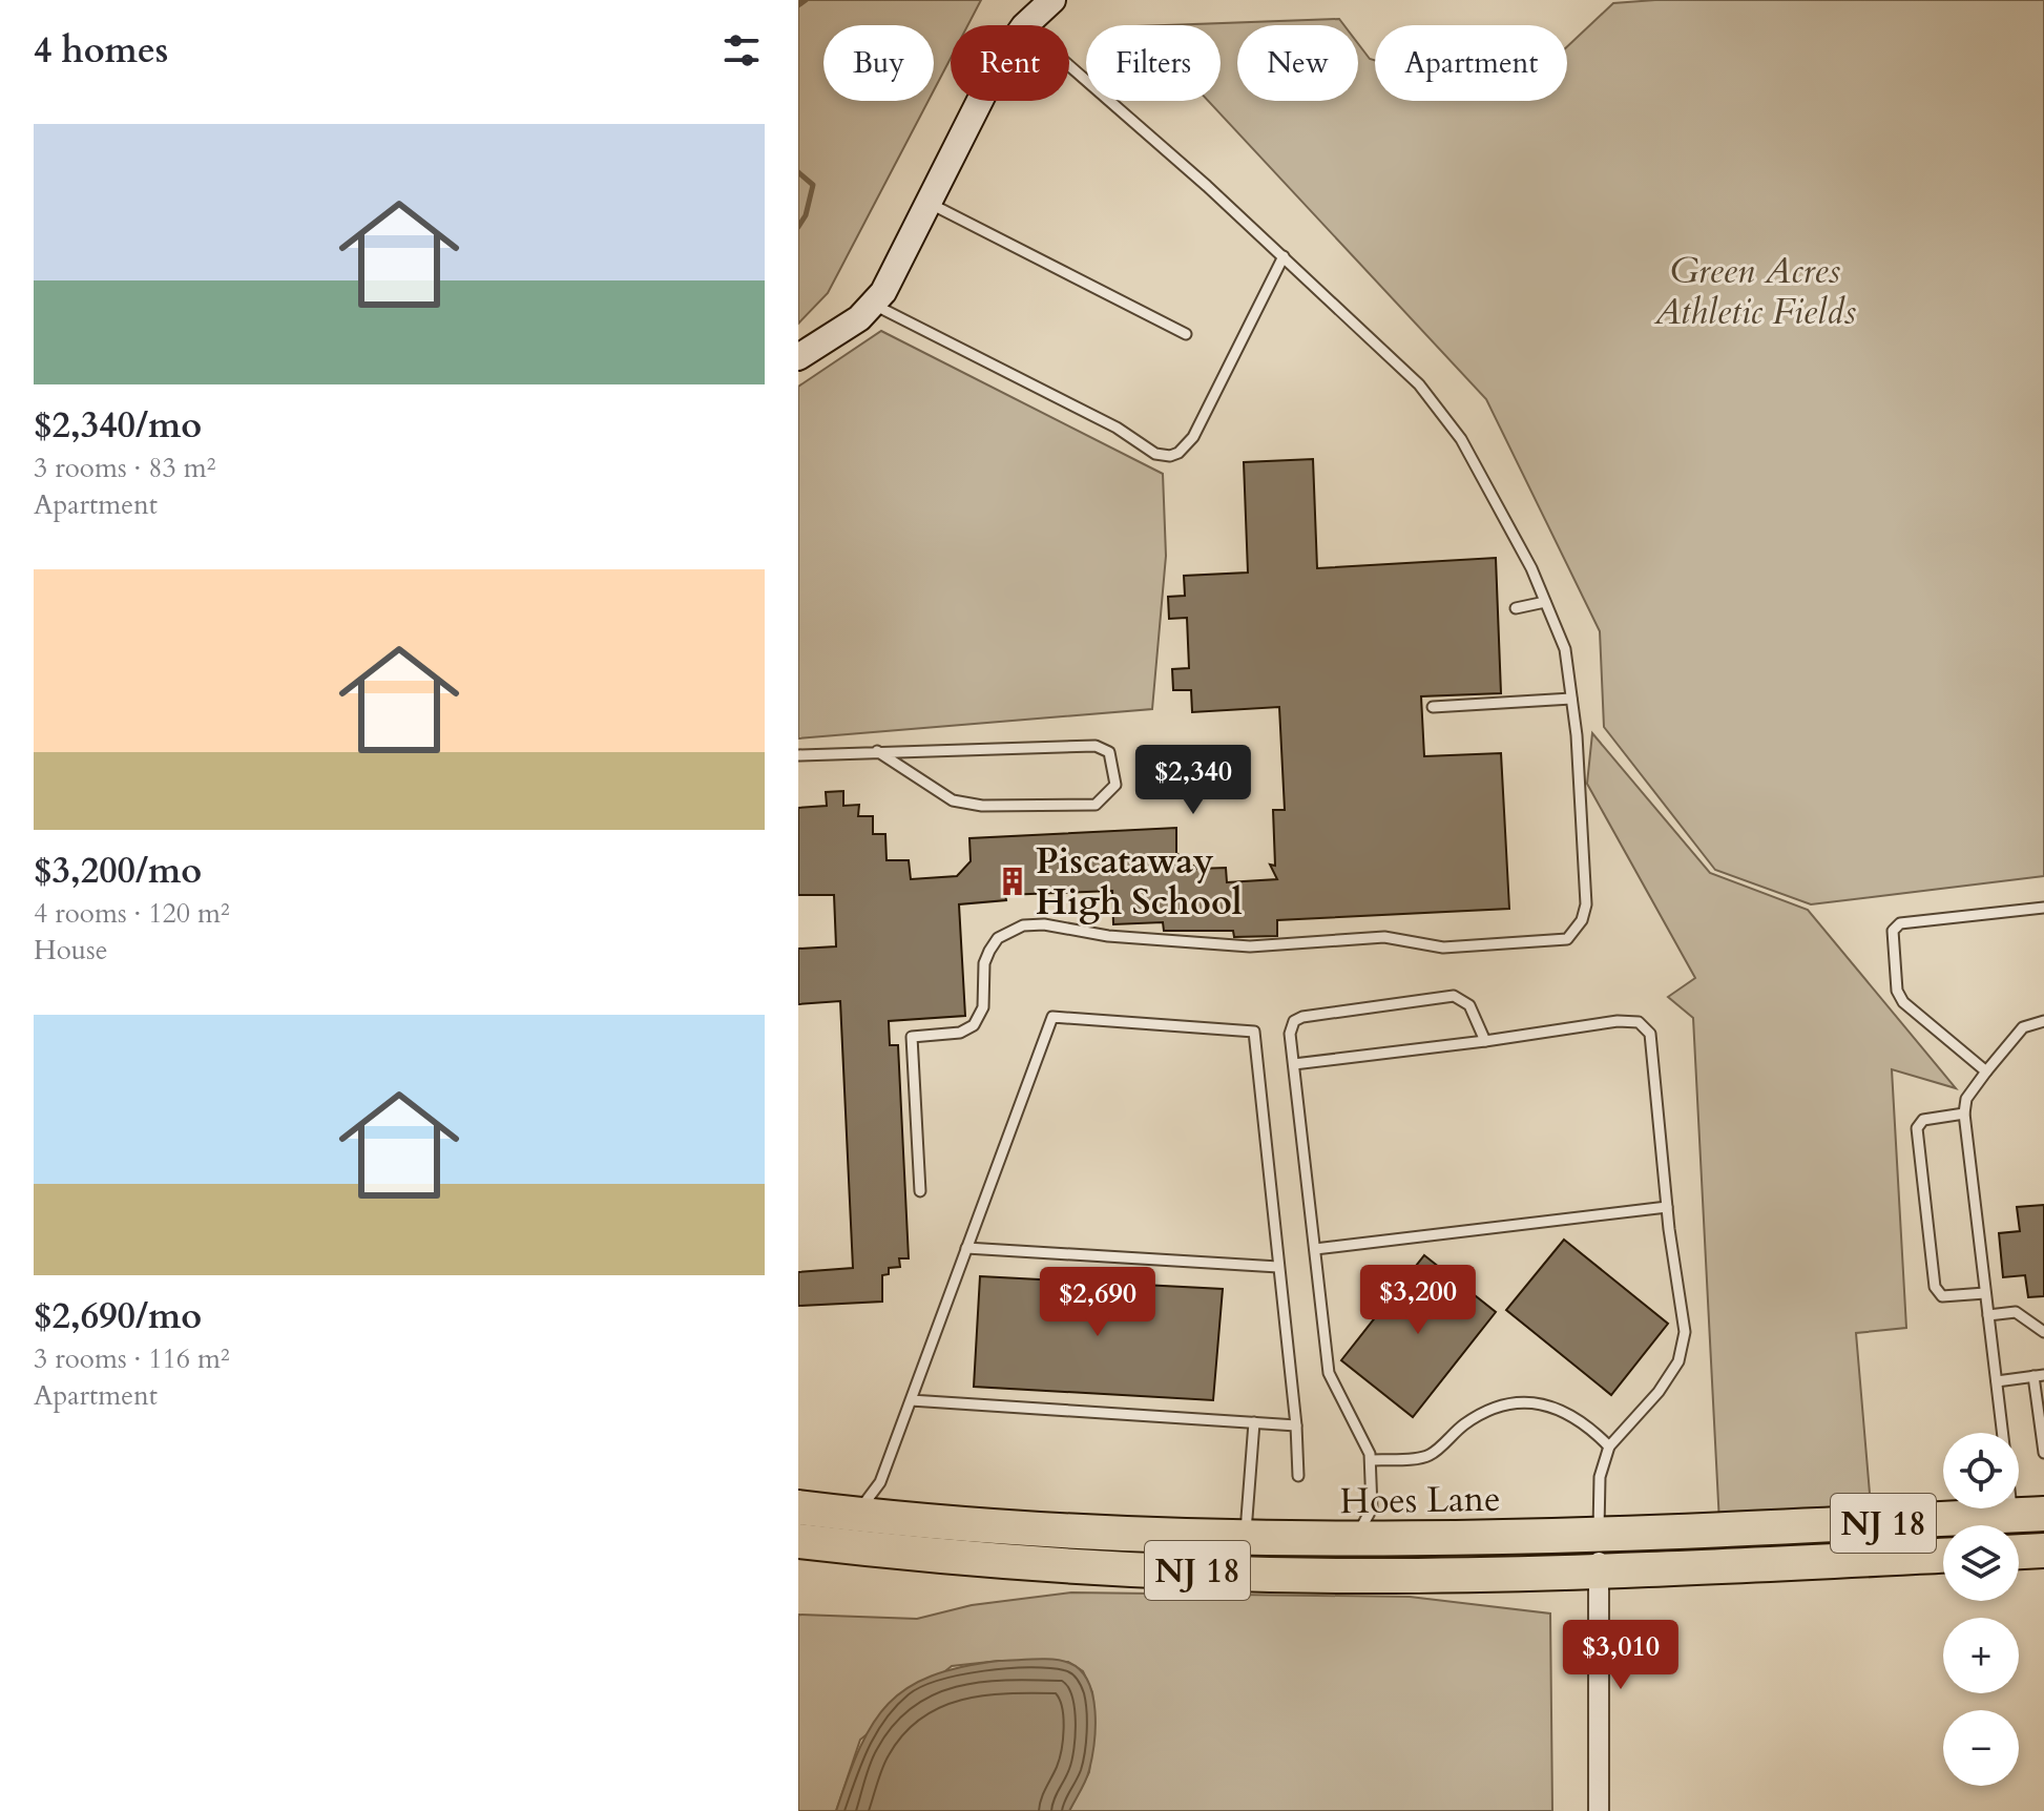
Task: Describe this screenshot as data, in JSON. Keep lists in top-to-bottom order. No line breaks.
{"streets":{"highway":["Hoes Lane","NJ 18"]},"parks":["Green Acres Athletic Fields"],"places":{"building":["Piscataway High School"]},"page":{"heading":"4 homes","chip":["Buy","Rent","Filters","New","Apartment"],"list":[{"name":"$2,340/mo","note":"3 rooms · 83 m² · Apartment"},{"name":"$3,200/mo","note":"4 rooms · 120 m² · House"},{"name":"$2,690/mo","note":"3 rooms · 116 m² · Apartment"}],"price":["$2,340","$3,200","$2,690","$3,010"],"map_buttons":["+","−"]}}
